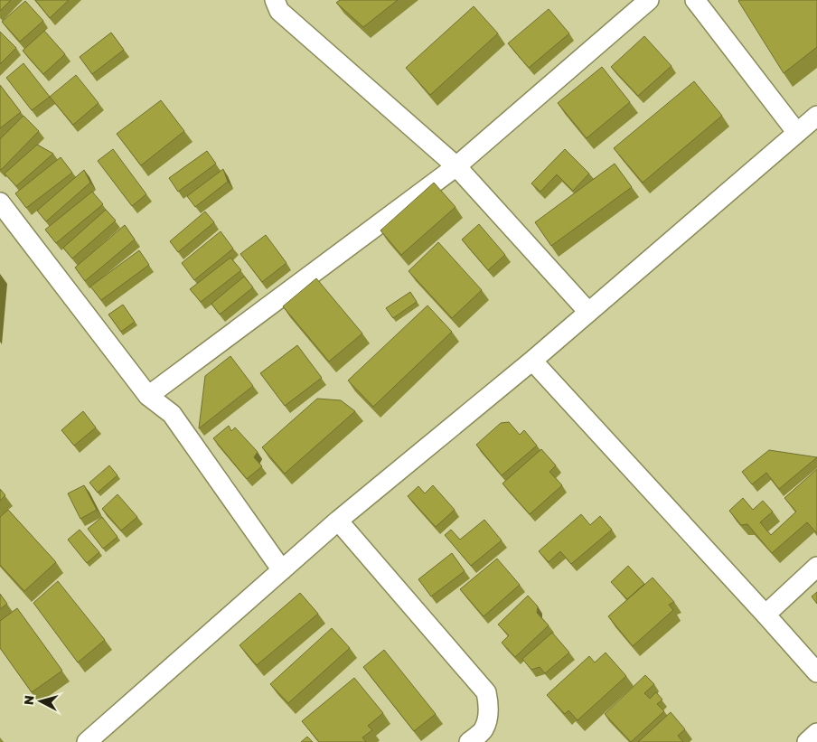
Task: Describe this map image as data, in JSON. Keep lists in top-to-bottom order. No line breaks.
{"north":"left"}
